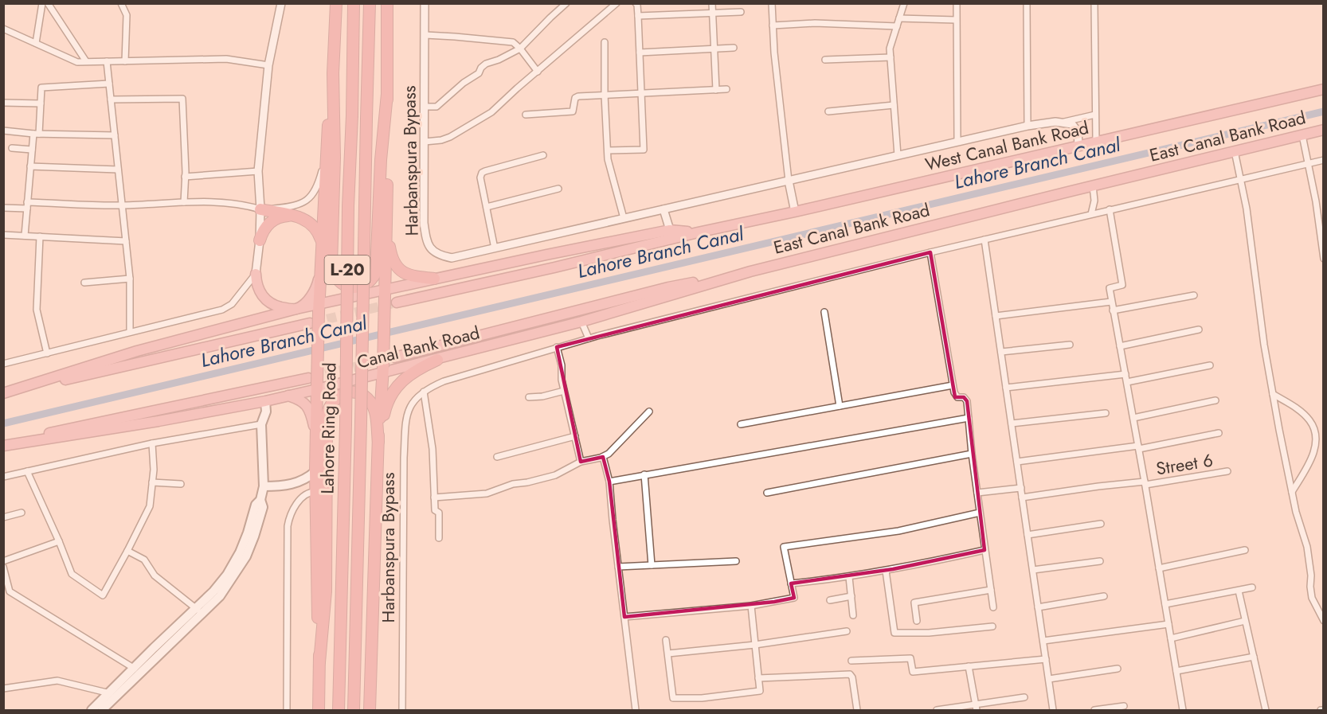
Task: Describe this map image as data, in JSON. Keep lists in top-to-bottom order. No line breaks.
{"streets":{"highway":["East Canal Bank Road","West Canal Bank Road","L-20","Canal Bank Road","Lahore Ring Road"],"street":["Harbanspura Bypass","Street 6"]},"crossings":[["East Canal Bank Road","Canal Bank Road"]],"water":["Lahore Branch Canal"]}
